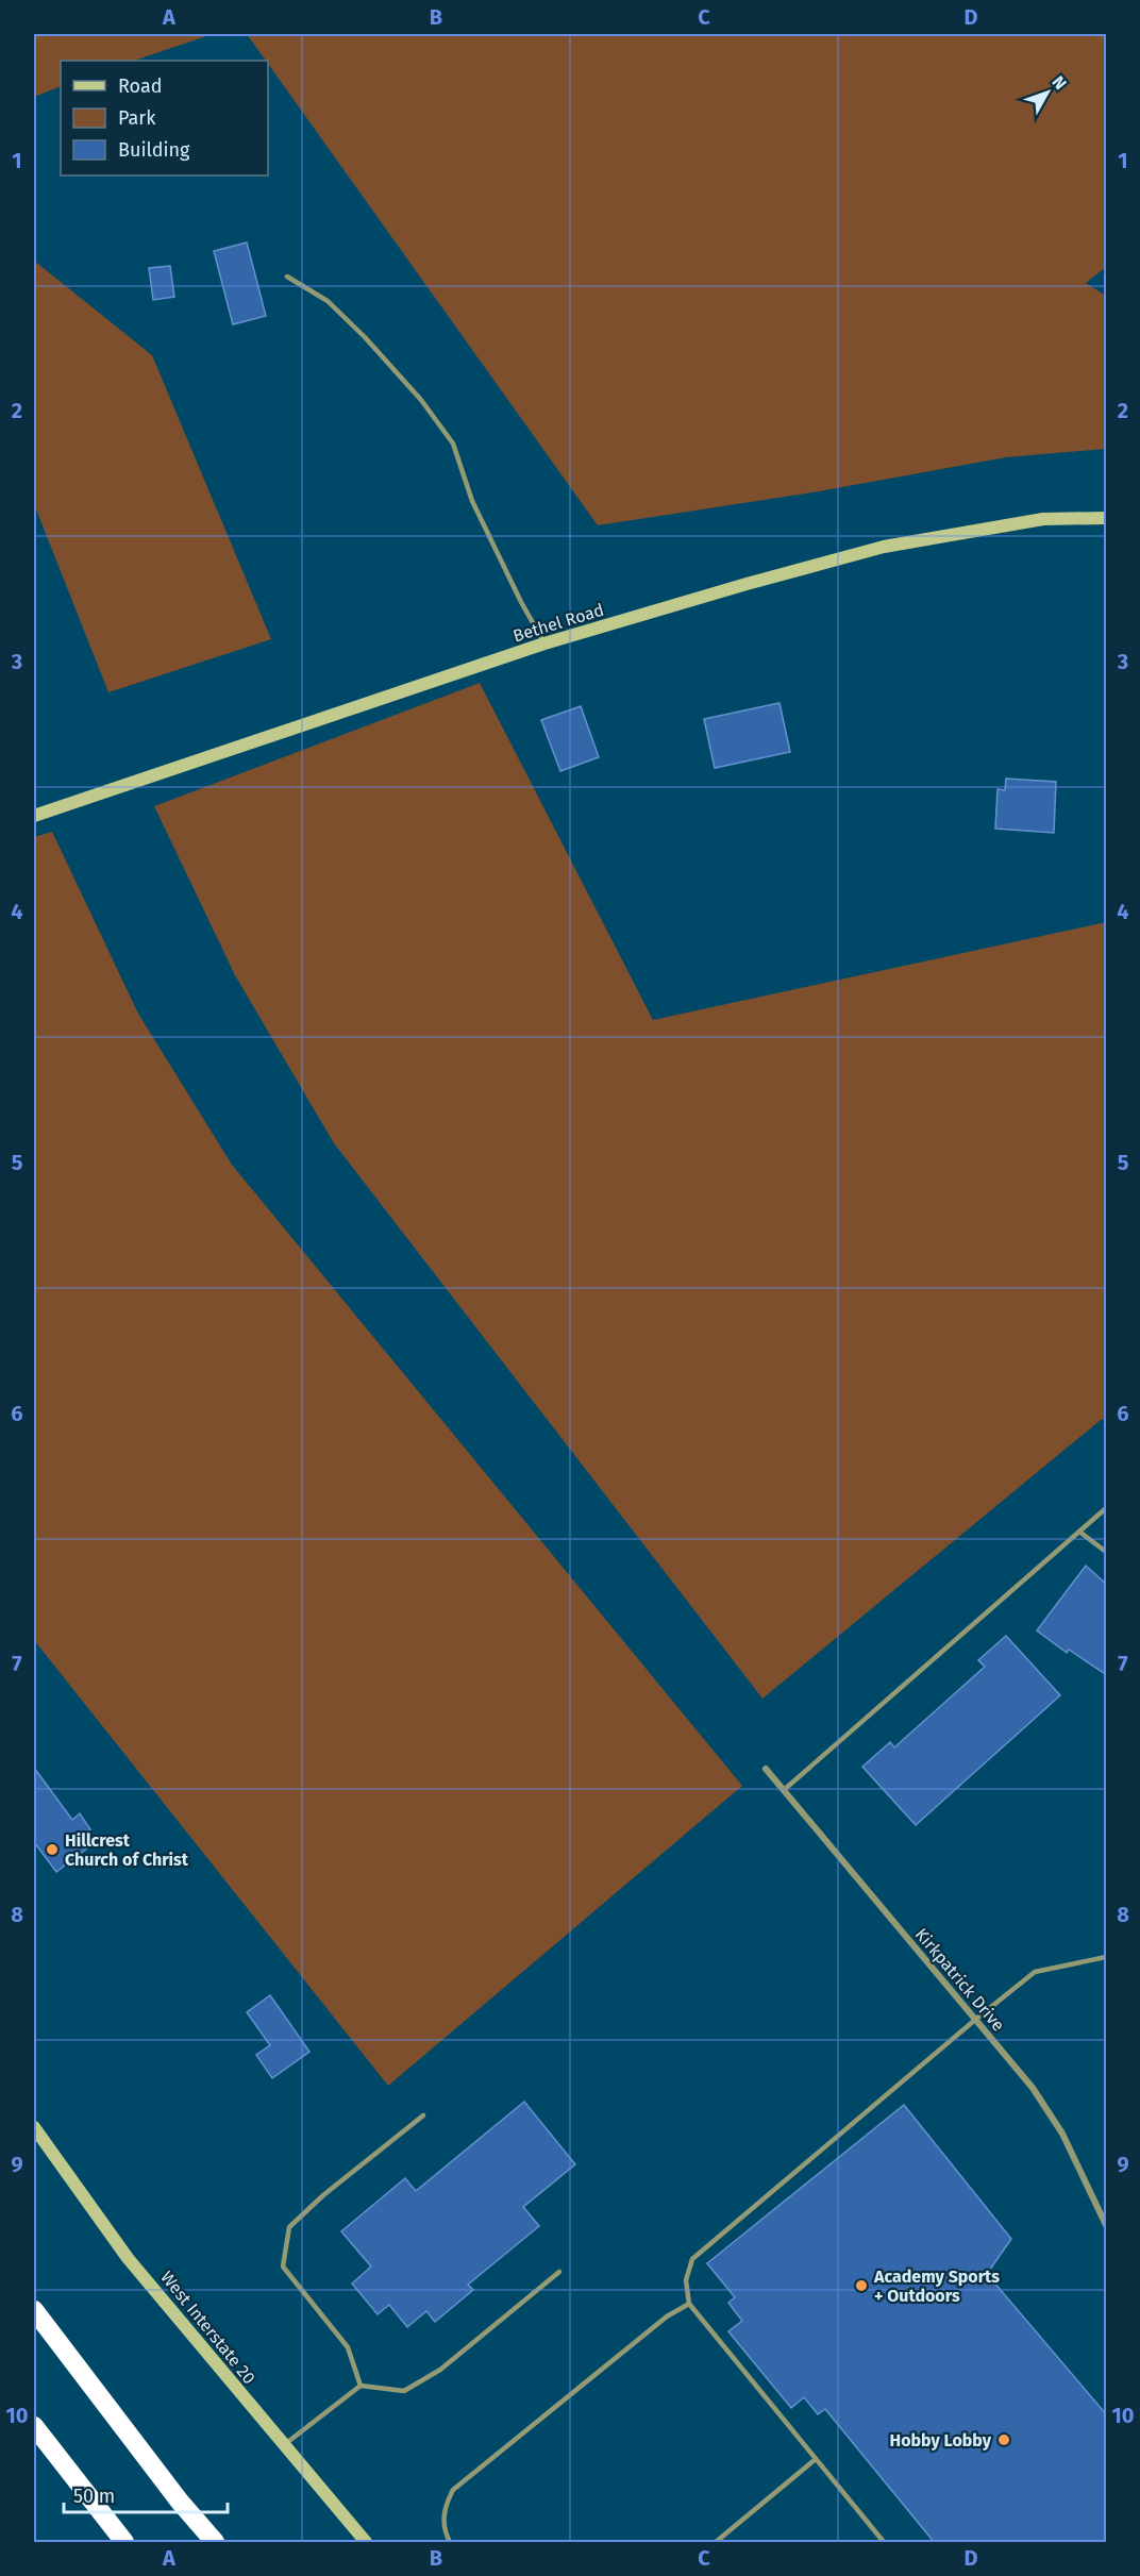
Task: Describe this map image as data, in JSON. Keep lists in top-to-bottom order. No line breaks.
{"streets":{"main road":["Bethel Road","West Interstate 20"],"street":["Kirkpatrick Drive"]},"places":["Hillcrest Church of Christ","Academy Sports + Outdoors","Hobby Lobby"],"legend":["Road","Park","Building"],"scale_bar":"50 m","north":"top right","grid":{"columns":["A","B","C","D"],"rows":["1","2","3","4","5","6","7","8","9","10"]}}
